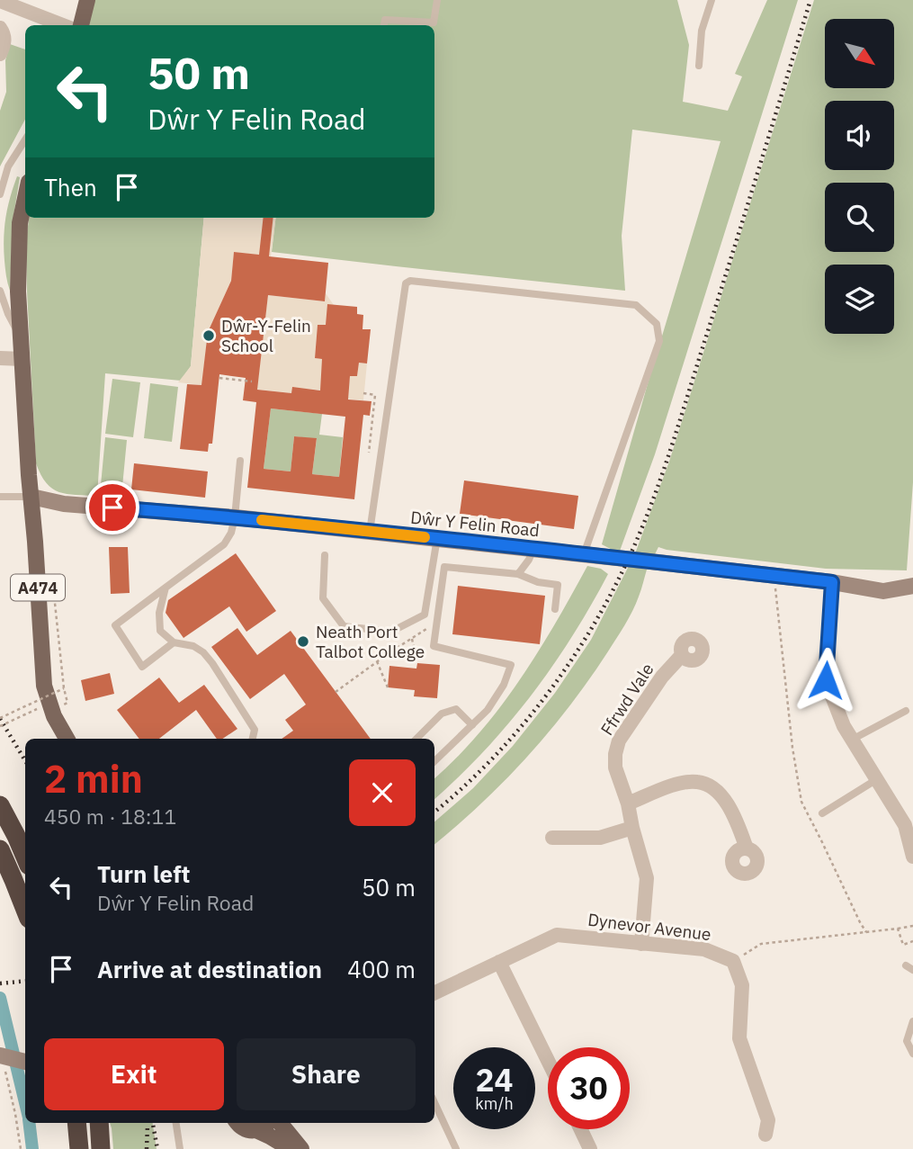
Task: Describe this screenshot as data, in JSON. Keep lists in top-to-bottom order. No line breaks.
{"streets":{"main road":["A474"],"street":["Dŵr Y Felin Road","Ffrwd Vale","Dynevor Avenue"]},"crossings":[["Dŵr Y Felin Road","A474"],["Ffrwd Vale","Dynevor Avenue"]],"places":["Dŵr-Y-Felin School","Neath Port Talbot College"],"north":"bottom right","page":{"turn":["50 m","Dŵr Y Felin Road"],"then":"Then","heading":["2 min","450 m · 18:11"],"list":[{"name":"Turn left","note":"Dŵr Y Felin Road","value":"50 m"},{"name":"Arrive at destination","value":"400 m"}],"buttons":["Exit","Share"],"speed":"24 km/h","limit":"30"}}
